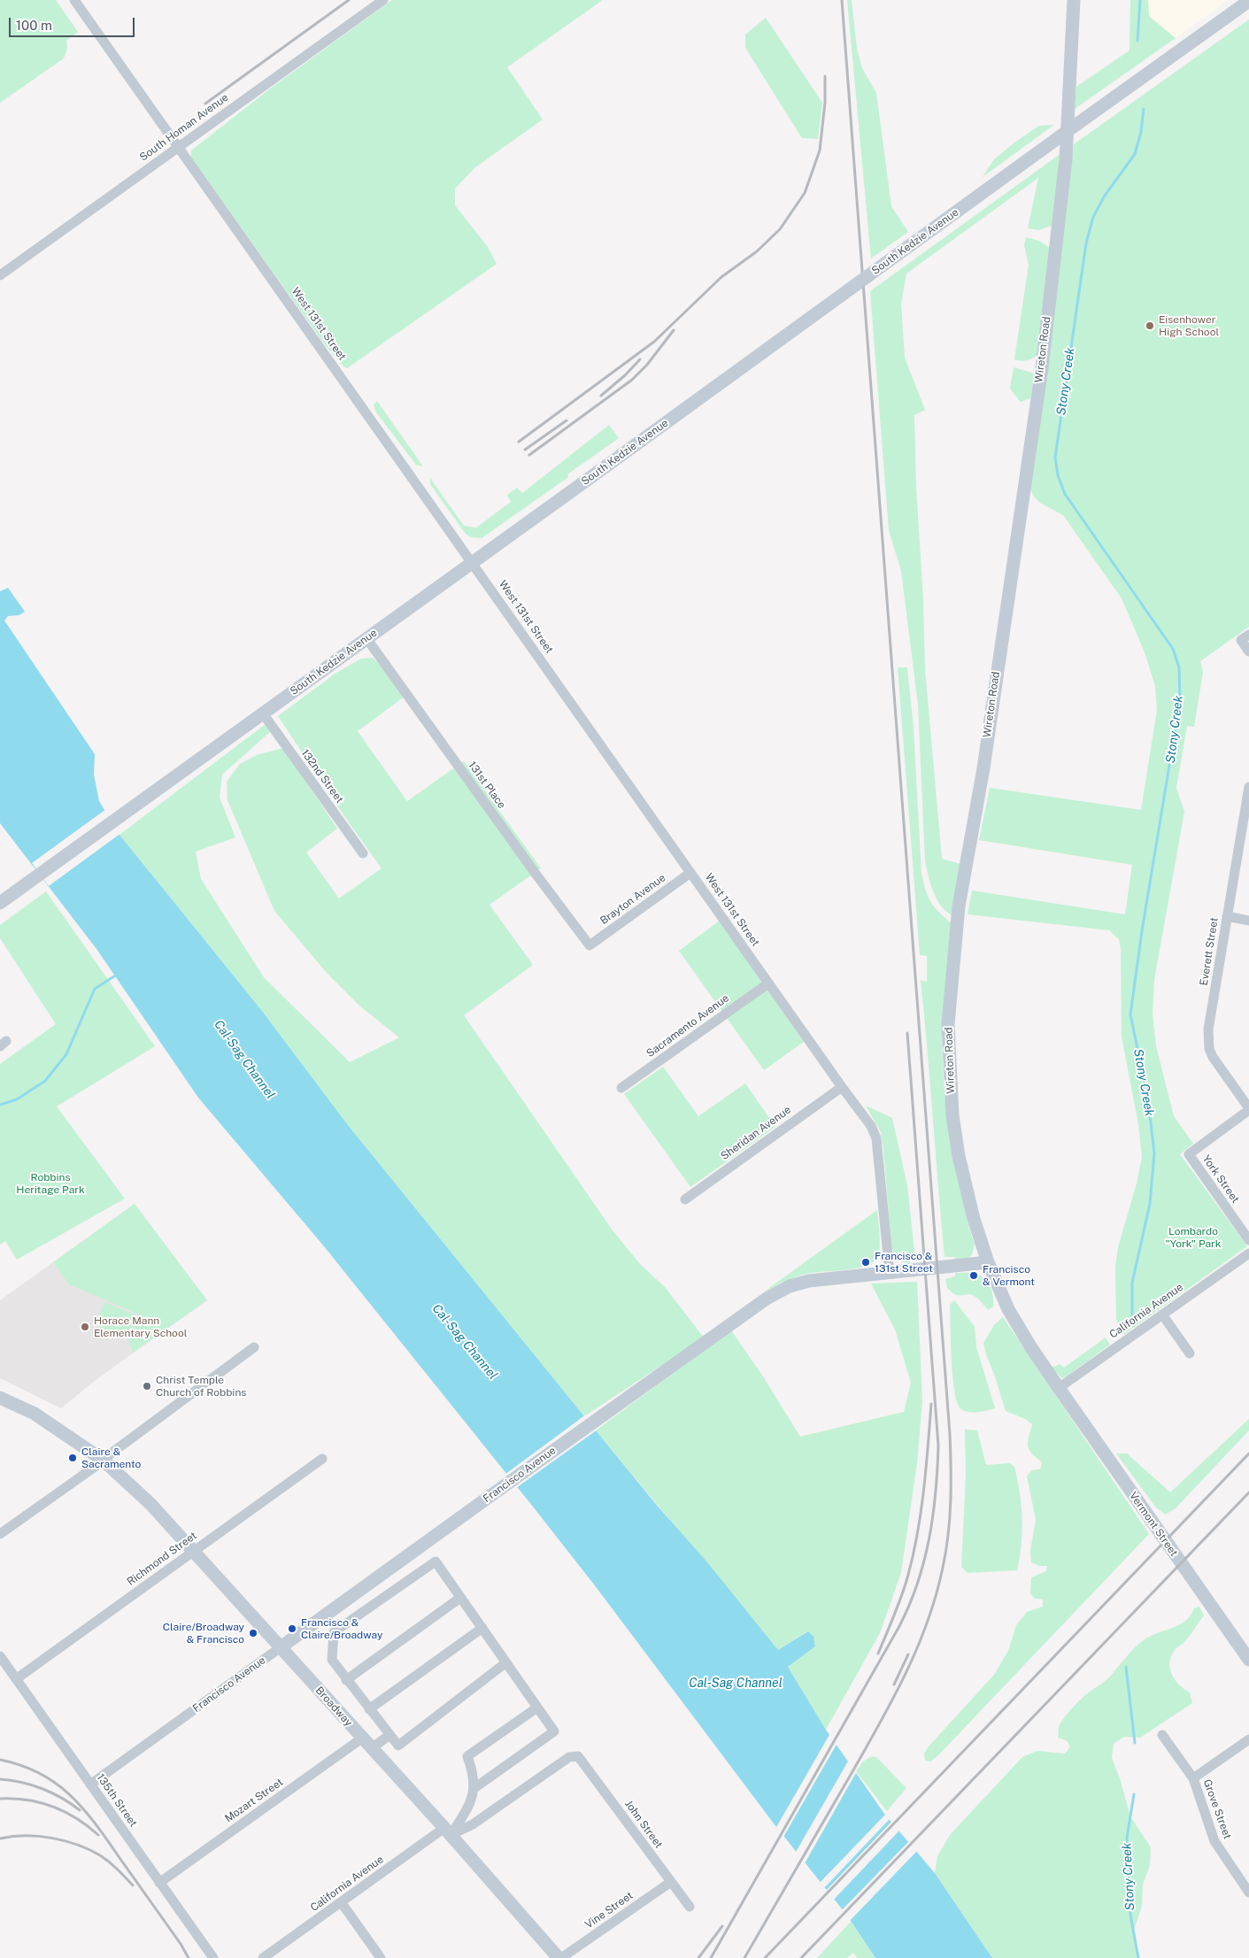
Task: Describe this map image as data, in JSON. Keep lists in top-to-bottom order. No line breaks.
{"streets":{"street":["South Homan Avenue","South Kedzie Avenue","West 131st Street","Wireton Road","132nd Street","131st Place","Brayton Avenue","Everett Street","Sacramento Avenue","Sheridan Avenue","York Street","California Avenue","Francisco Avenue","Vermont Street","Richmond Street","Broadway","135th Street","Mozart Street","Grove Street","John Street","Vine Street"]},"crossings":[["South Homan Avenue","West 131st Street"],["South Kedzie Avenue","West 131st Street"],["South Kedzie Avenue","132nd Street"],["South Kedzie Avenue","131st Place"],["West 131st Street","Brayton Avenue"],["West 131st Street","Sacramento Avenue"],["West 131st Street","Sheridan Avenue"],["West 131st Street","Francisco Avenue"],["Wireton Road","California Avenue"],["Wireton Road","Francisco Avenue"],["Wireton Road","Vermont Street"],["131st Place","Brayton Avenue"],["Everett Street","York Street"],["California Avenue","Vermont Street"],["California Avenue","Broadway"],["California Avenue","John Street"],["Francisco Avenue","Broadway"],["Francisco Avenue","135th Street"],["Richmond Street","Broadway"],["Richmond Street","135th Street"],["Broadway","Mozart Street"],["Broadway","Vine Street"],["135th Street","Mozart Street"],["John Street","Vine Street"]],"water":["Stony Creek","Cal-Sag Channel"],"parks":["Robbins Heritage Park","Lombardo \"York\" Park"],"places":["Eisenhower High School","Francisco & 131st Street","Francisco & Vermont","Horace Mann Elementary School","Christ Temple Church of Robbins","Claire & Sacramento","Francisco & Claire/Broadway","Claire/Broadway & Francisco"],"scale_bar":"100 m"}
